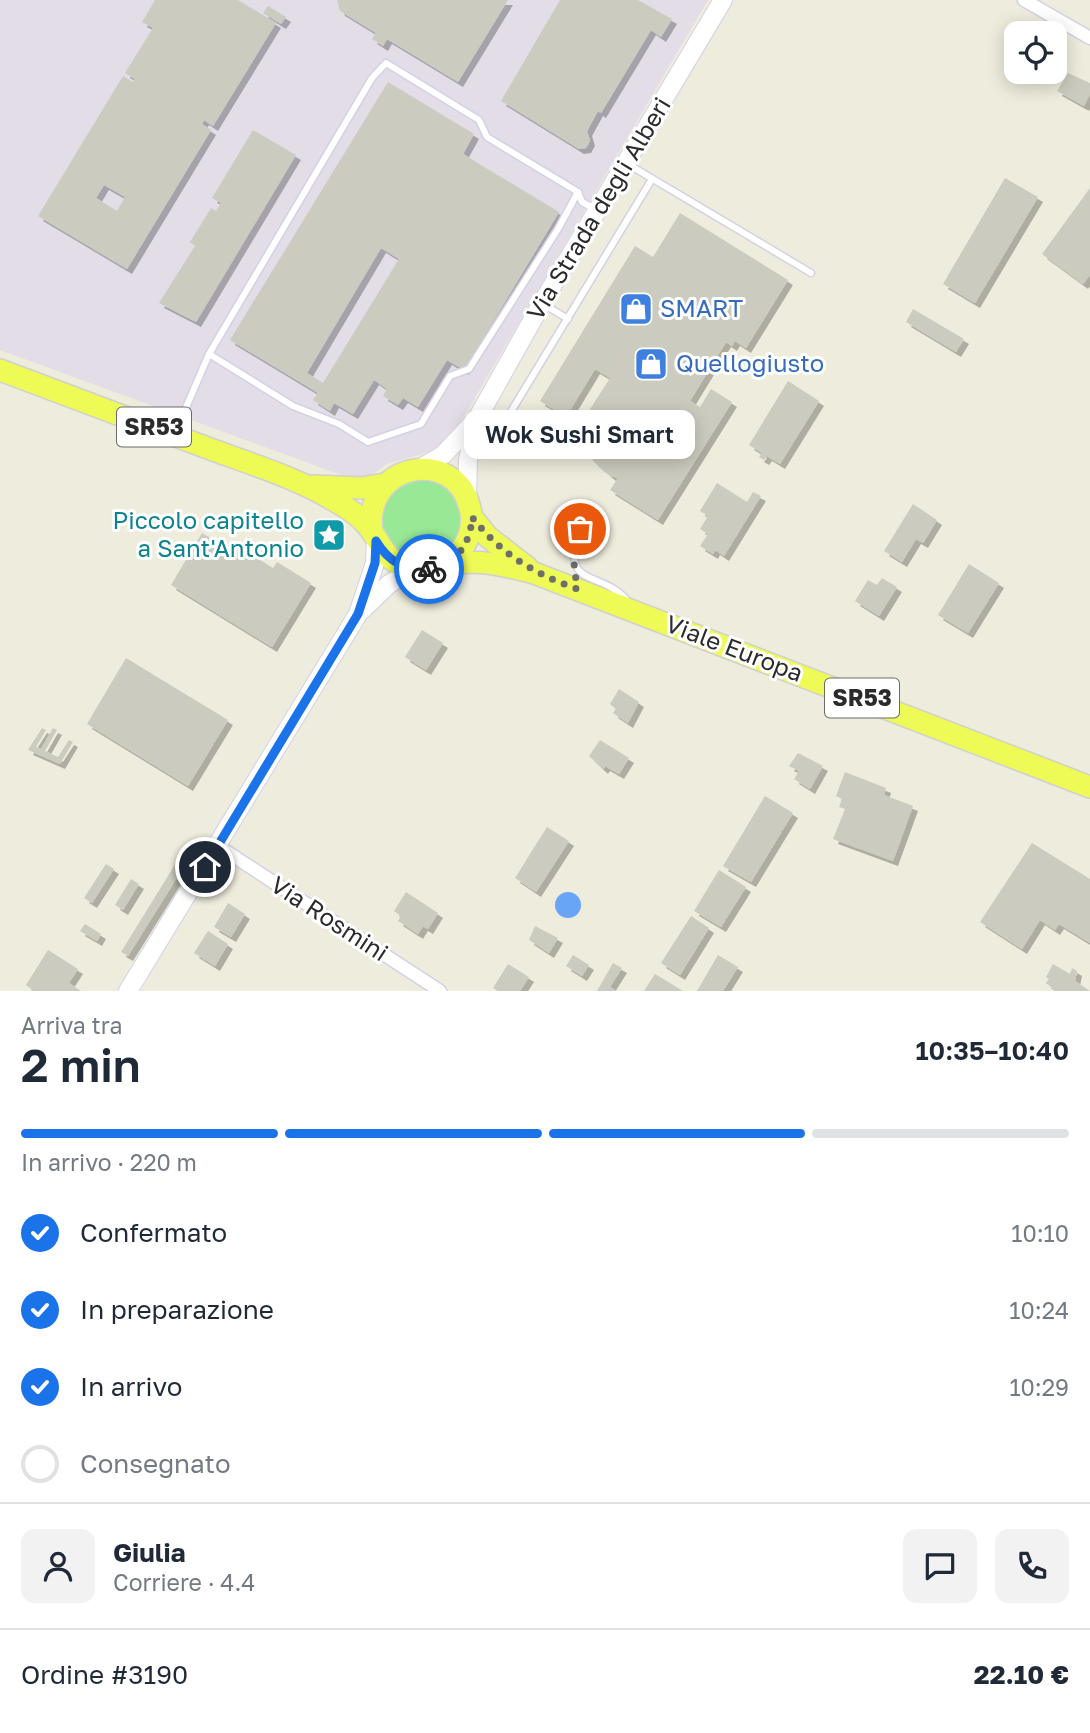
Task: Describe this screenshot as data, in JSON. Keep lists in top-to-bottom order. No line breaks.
{"streets":{"main road":["Via Strada degli Alberi","SR53","Viale Europa"],"street":["Via Rosmini"]},"crossings":[["Via Strada degli Alberi","SR53"],["Via Strada degli Alberi","Viale Europa"],["SR53","Viale Europa"]],"places":{"shop":["SMART","Quellogiusto"],"other":["Wok Sushi Smart"],"place":["Piccolo capitello a Sant'Antonio"]},"page":{"bubble":"Wok Sushi Smart","heading":["2 min","Arriva tra","10:35–10:40"],"panel":["Giulia","Corriere · 4.4","Ordine #3190","22.10 €"],"bar":"In arrivo · 220 m","list":[["Confermato","10:10"],["In preparazione","10:24"],["In arrivo","10:29"],"Consegnato"]}}
